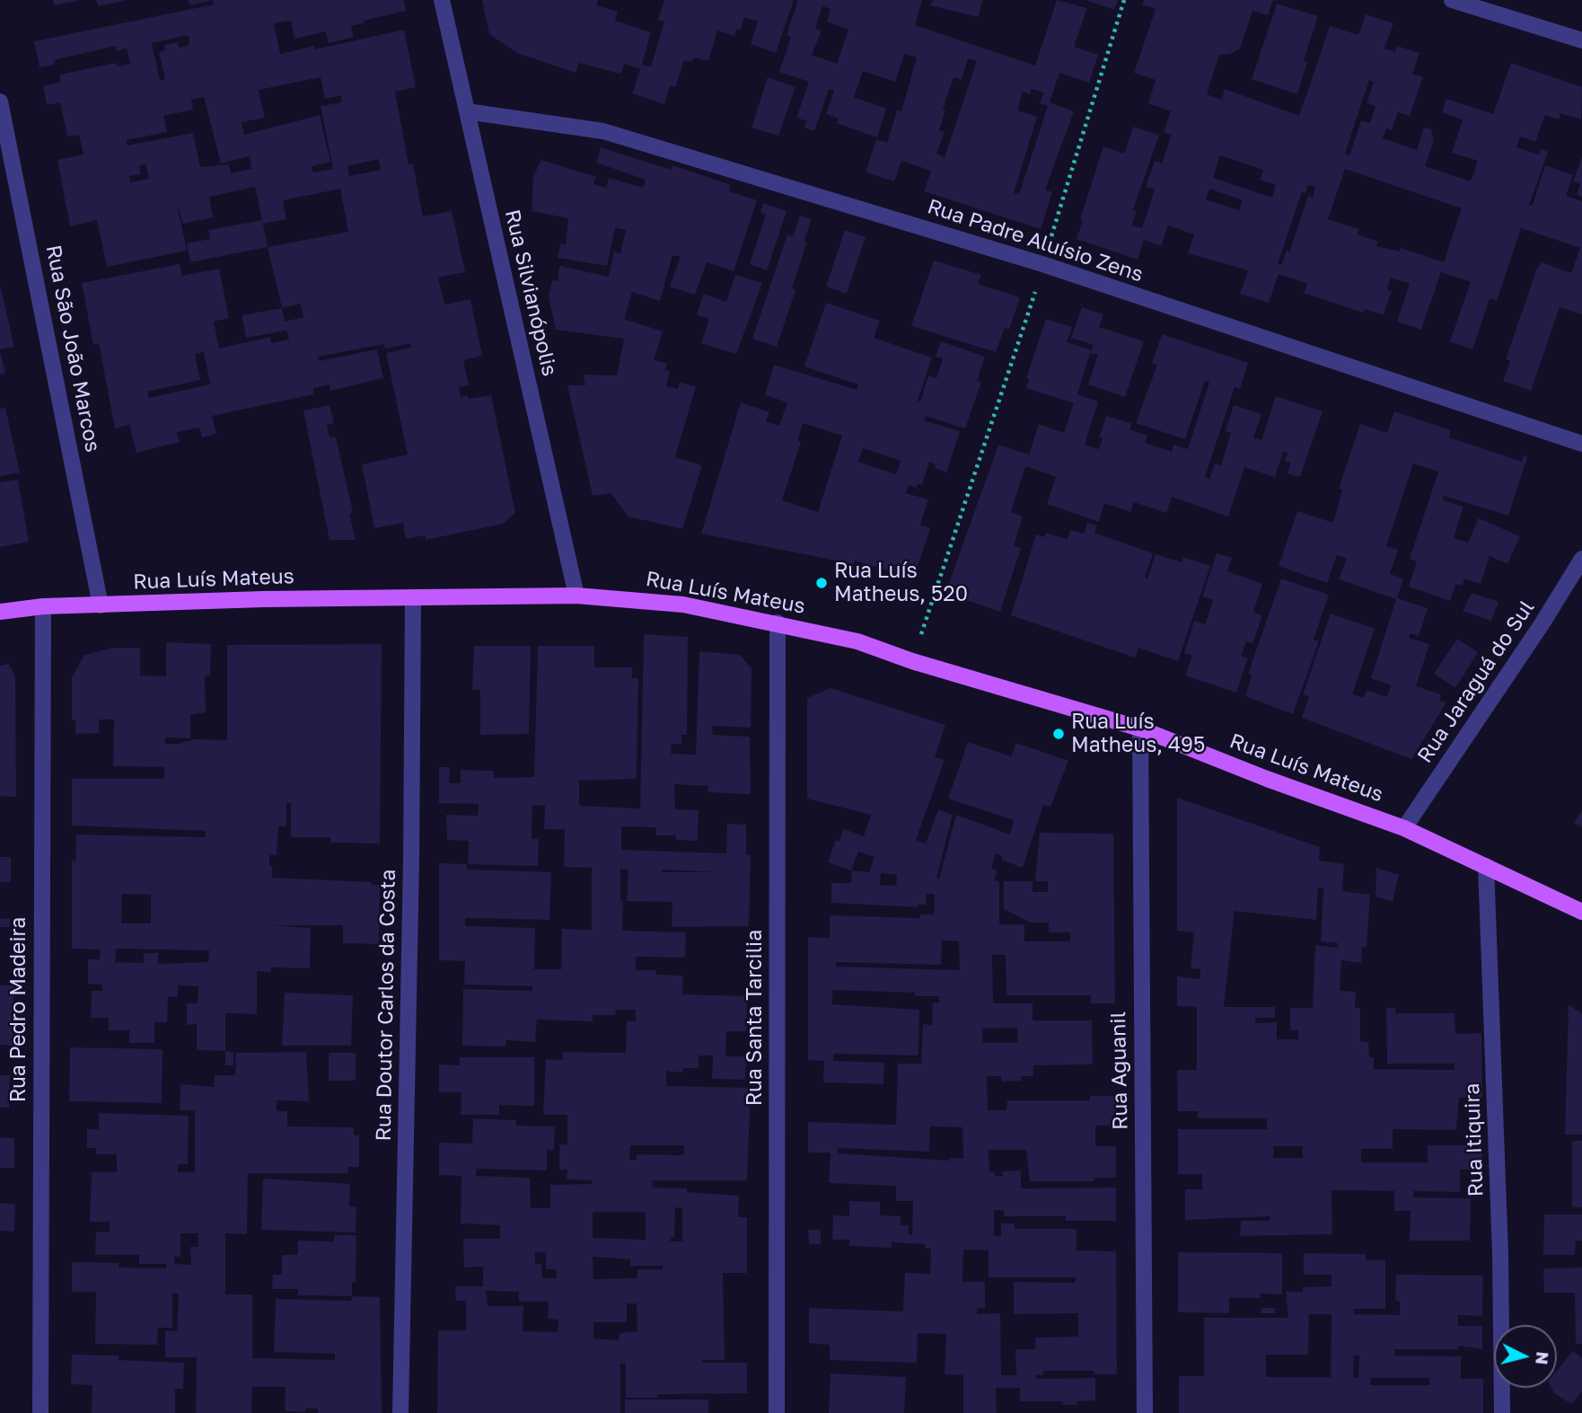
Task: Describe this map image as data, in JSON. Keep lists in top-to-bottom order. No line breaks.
{"streets":{"main road":["Rua Luís Mateus"],"street":["Rua Padre Aluísio Zens","Rua Silvianópolis","Rua São João Marcos","Rua Jaraguá do Sul","Rua Doutor Carlos da Costa","Rua Pedro Madeira","Rua Santa Tarcilia","Rua Aguanil","Rua Itiquira"]},"crossings":[["Rua Padre Aluísio Zens","Rua Silvianópolis"],["Rua Silvianópolis","Rua Luís Mateus"],["Rua São João Marcos","Rua Luís Mateus"],["Rua Luís Mateus","Rua Jaraguá do Sul"],["Rua Luís Mateus","Rua Doutor Carlos da Costa"],["Rua Luís Mateus","Rua Pedro Madeira"],["Rua Luís Mateus","Rua Santa Tarcilia"],["Rua Luís Mateus","Rua Aguanil"],["Rua Luís Mateus","Rua Itiquira"]],"places":["Rua Luís Matheus, 520","Rua Luís Matheus, 495"],"north":"right"}
